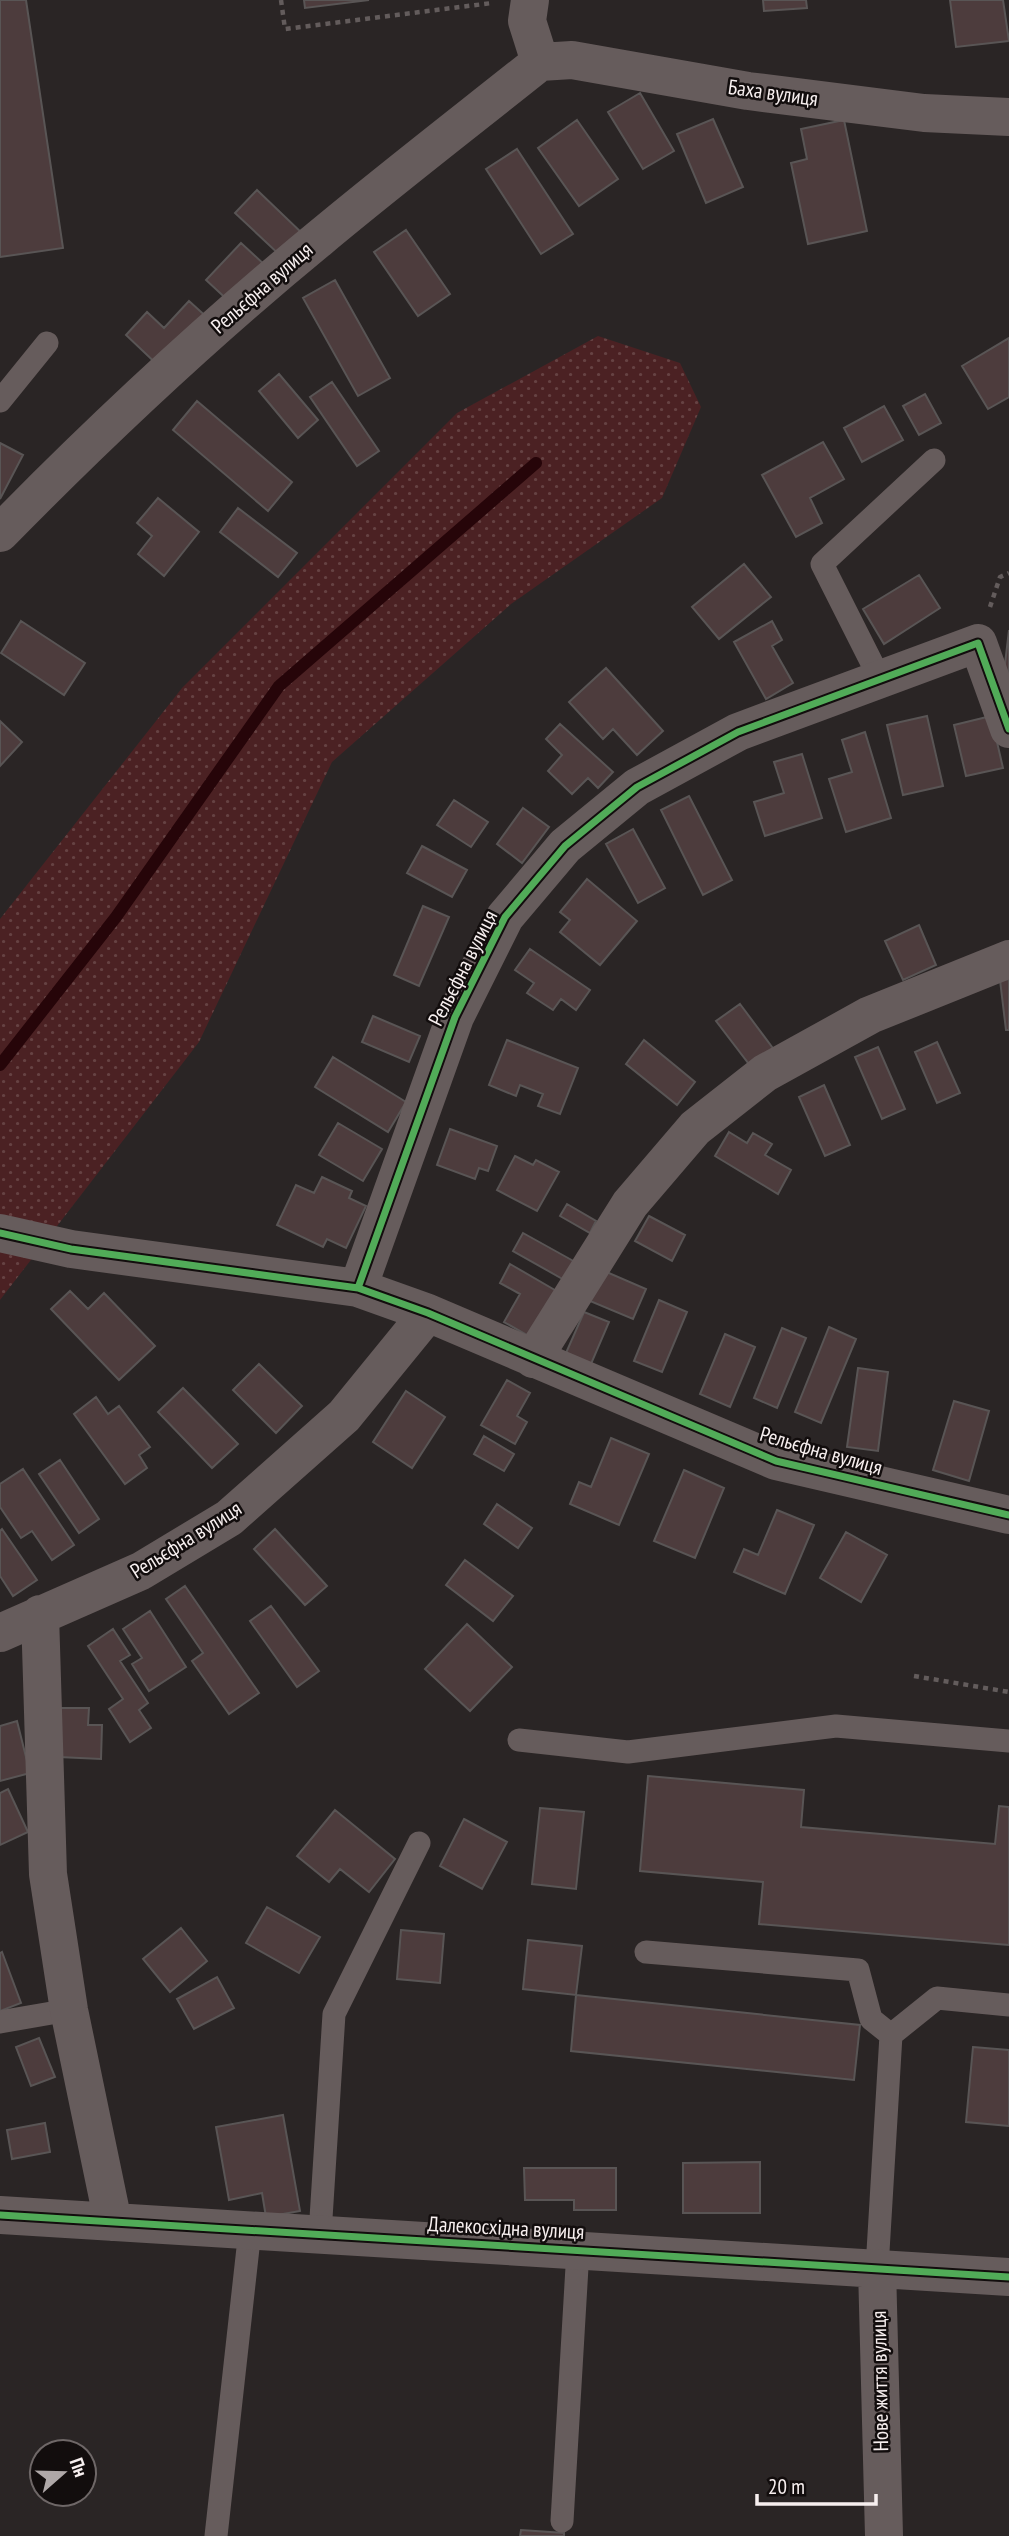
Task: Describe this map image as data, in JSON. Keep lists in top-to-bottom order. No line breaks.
{"streets":{"street":["Баха вулиця","Рельєфна вулиця","Далекосхідна вулиця","Нове життя вулиця"]},"crossings":[["Баха вулиця","Рельєфна вулиця"],["Далекосхідна вулиця","Нове життя вулиця"]],"scale_bar":"20 m","north":"right"}
